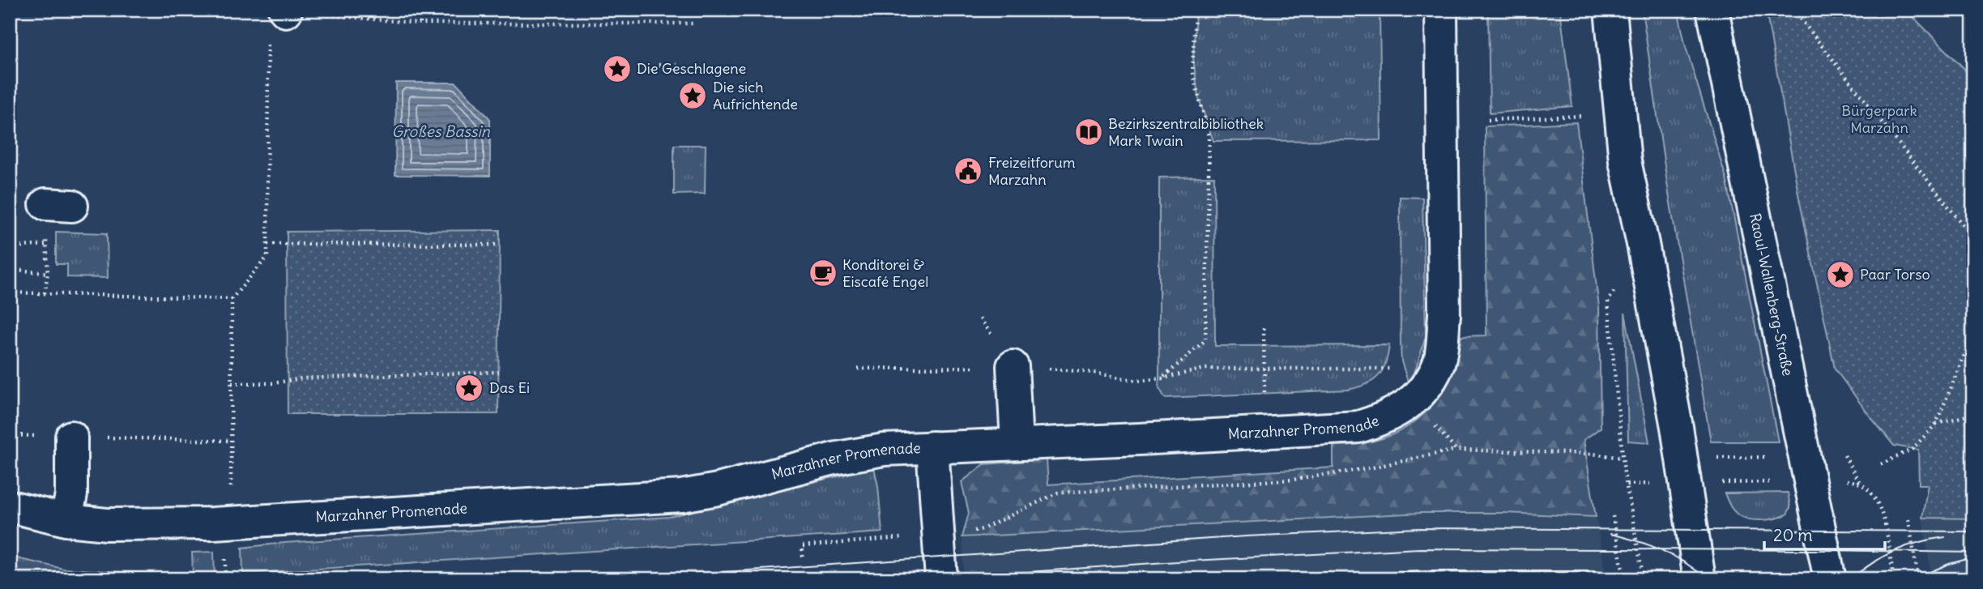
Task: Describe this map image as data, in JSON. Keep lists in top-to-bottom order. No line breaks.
{"streets":{"street":["Raoul-Wallenberg-Straße","Marzahner Promenade"]},"water":["Großes Bassin"],"parks":["Bürgerpark Marzahn"],"places":{"place":["Die Geschlagene","Die sich Aufrichtende","Paar Torso","Das Ei"],"library":["Bezirkszentralbibliothek Mark Twain"],"public building":["Freizeitforum Marzahn"],"cafe":["Konditorei & Eiscafé Engel"]},"scale_bar":"20 m"}
